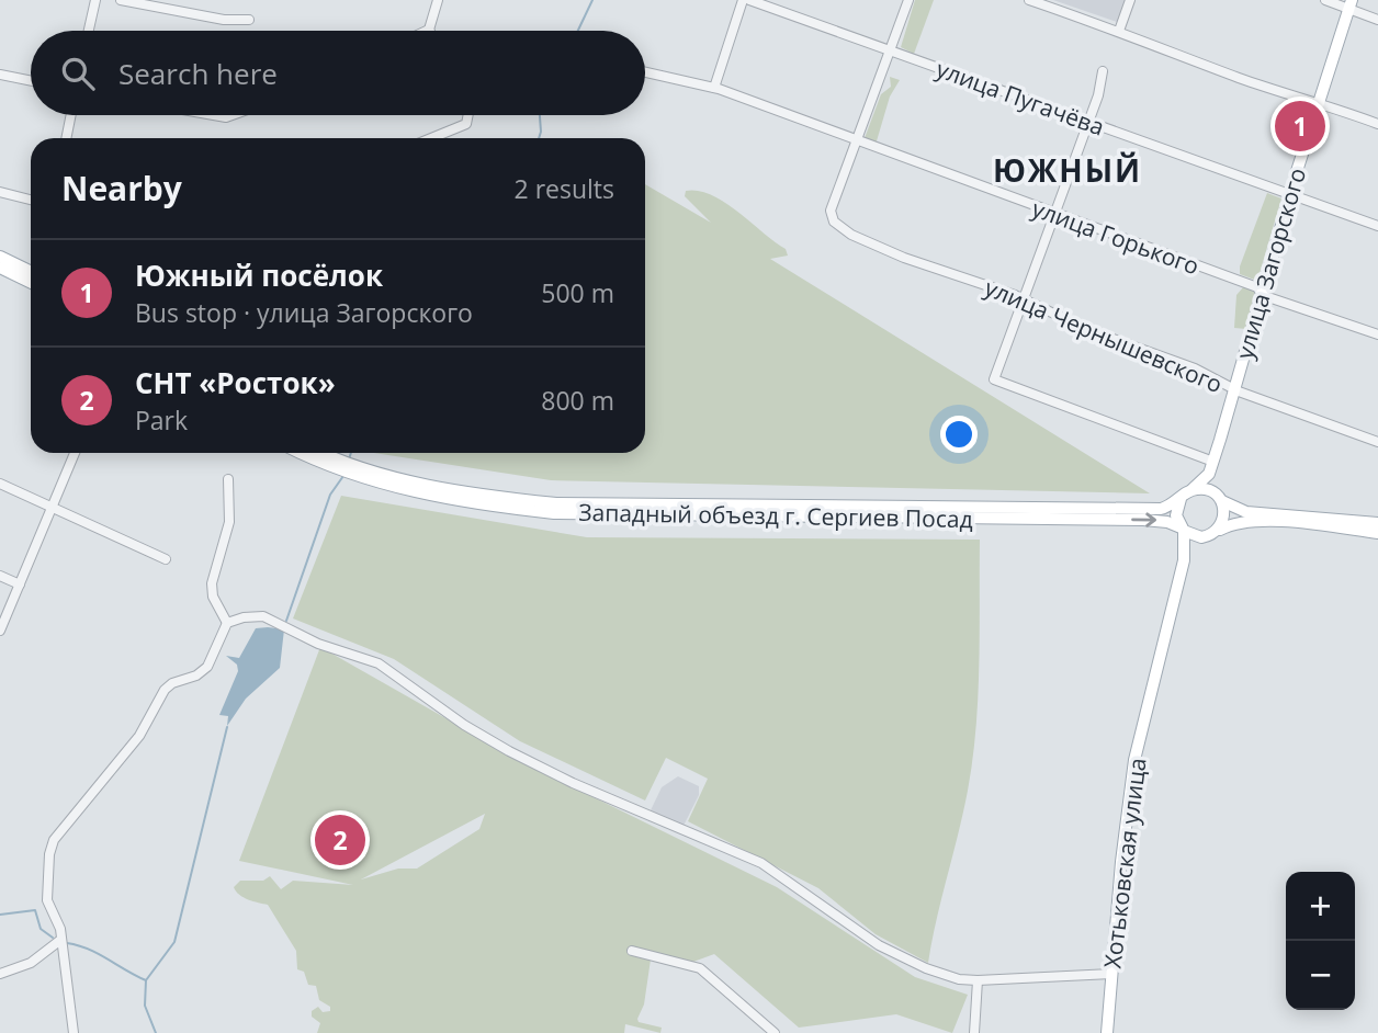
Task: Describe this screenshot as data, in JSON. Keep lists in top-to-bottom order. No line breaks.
{"streets":{"main road":["улица Загорского","Западный объезд г. Сергиев Посад","Хотьковская улица"],"street":["улица Пугачёва","улица Горького","улица Чернышевского"]},"crossings":[["улица Пугачёва","улица Загорского"],["улица Горького","улица Загорского"],["улица Горького","улица Чернышевского"],["улица Загорского","улица Чернышевского"]],"districts":["ЮЖНЫЙ"],"page":{"search":"Search here","pins":["1","2"],"heading":["Nearby","2 results"],"list":[{"mark":"1","name":"Южный посёлок","note":"Bus stop · улица Загорского","value":"500 m"},{"mark":"2","name":"СНТ «Росток»","note":"Park","value":"800 m"}],"map_buttons":["+","−"]}}
